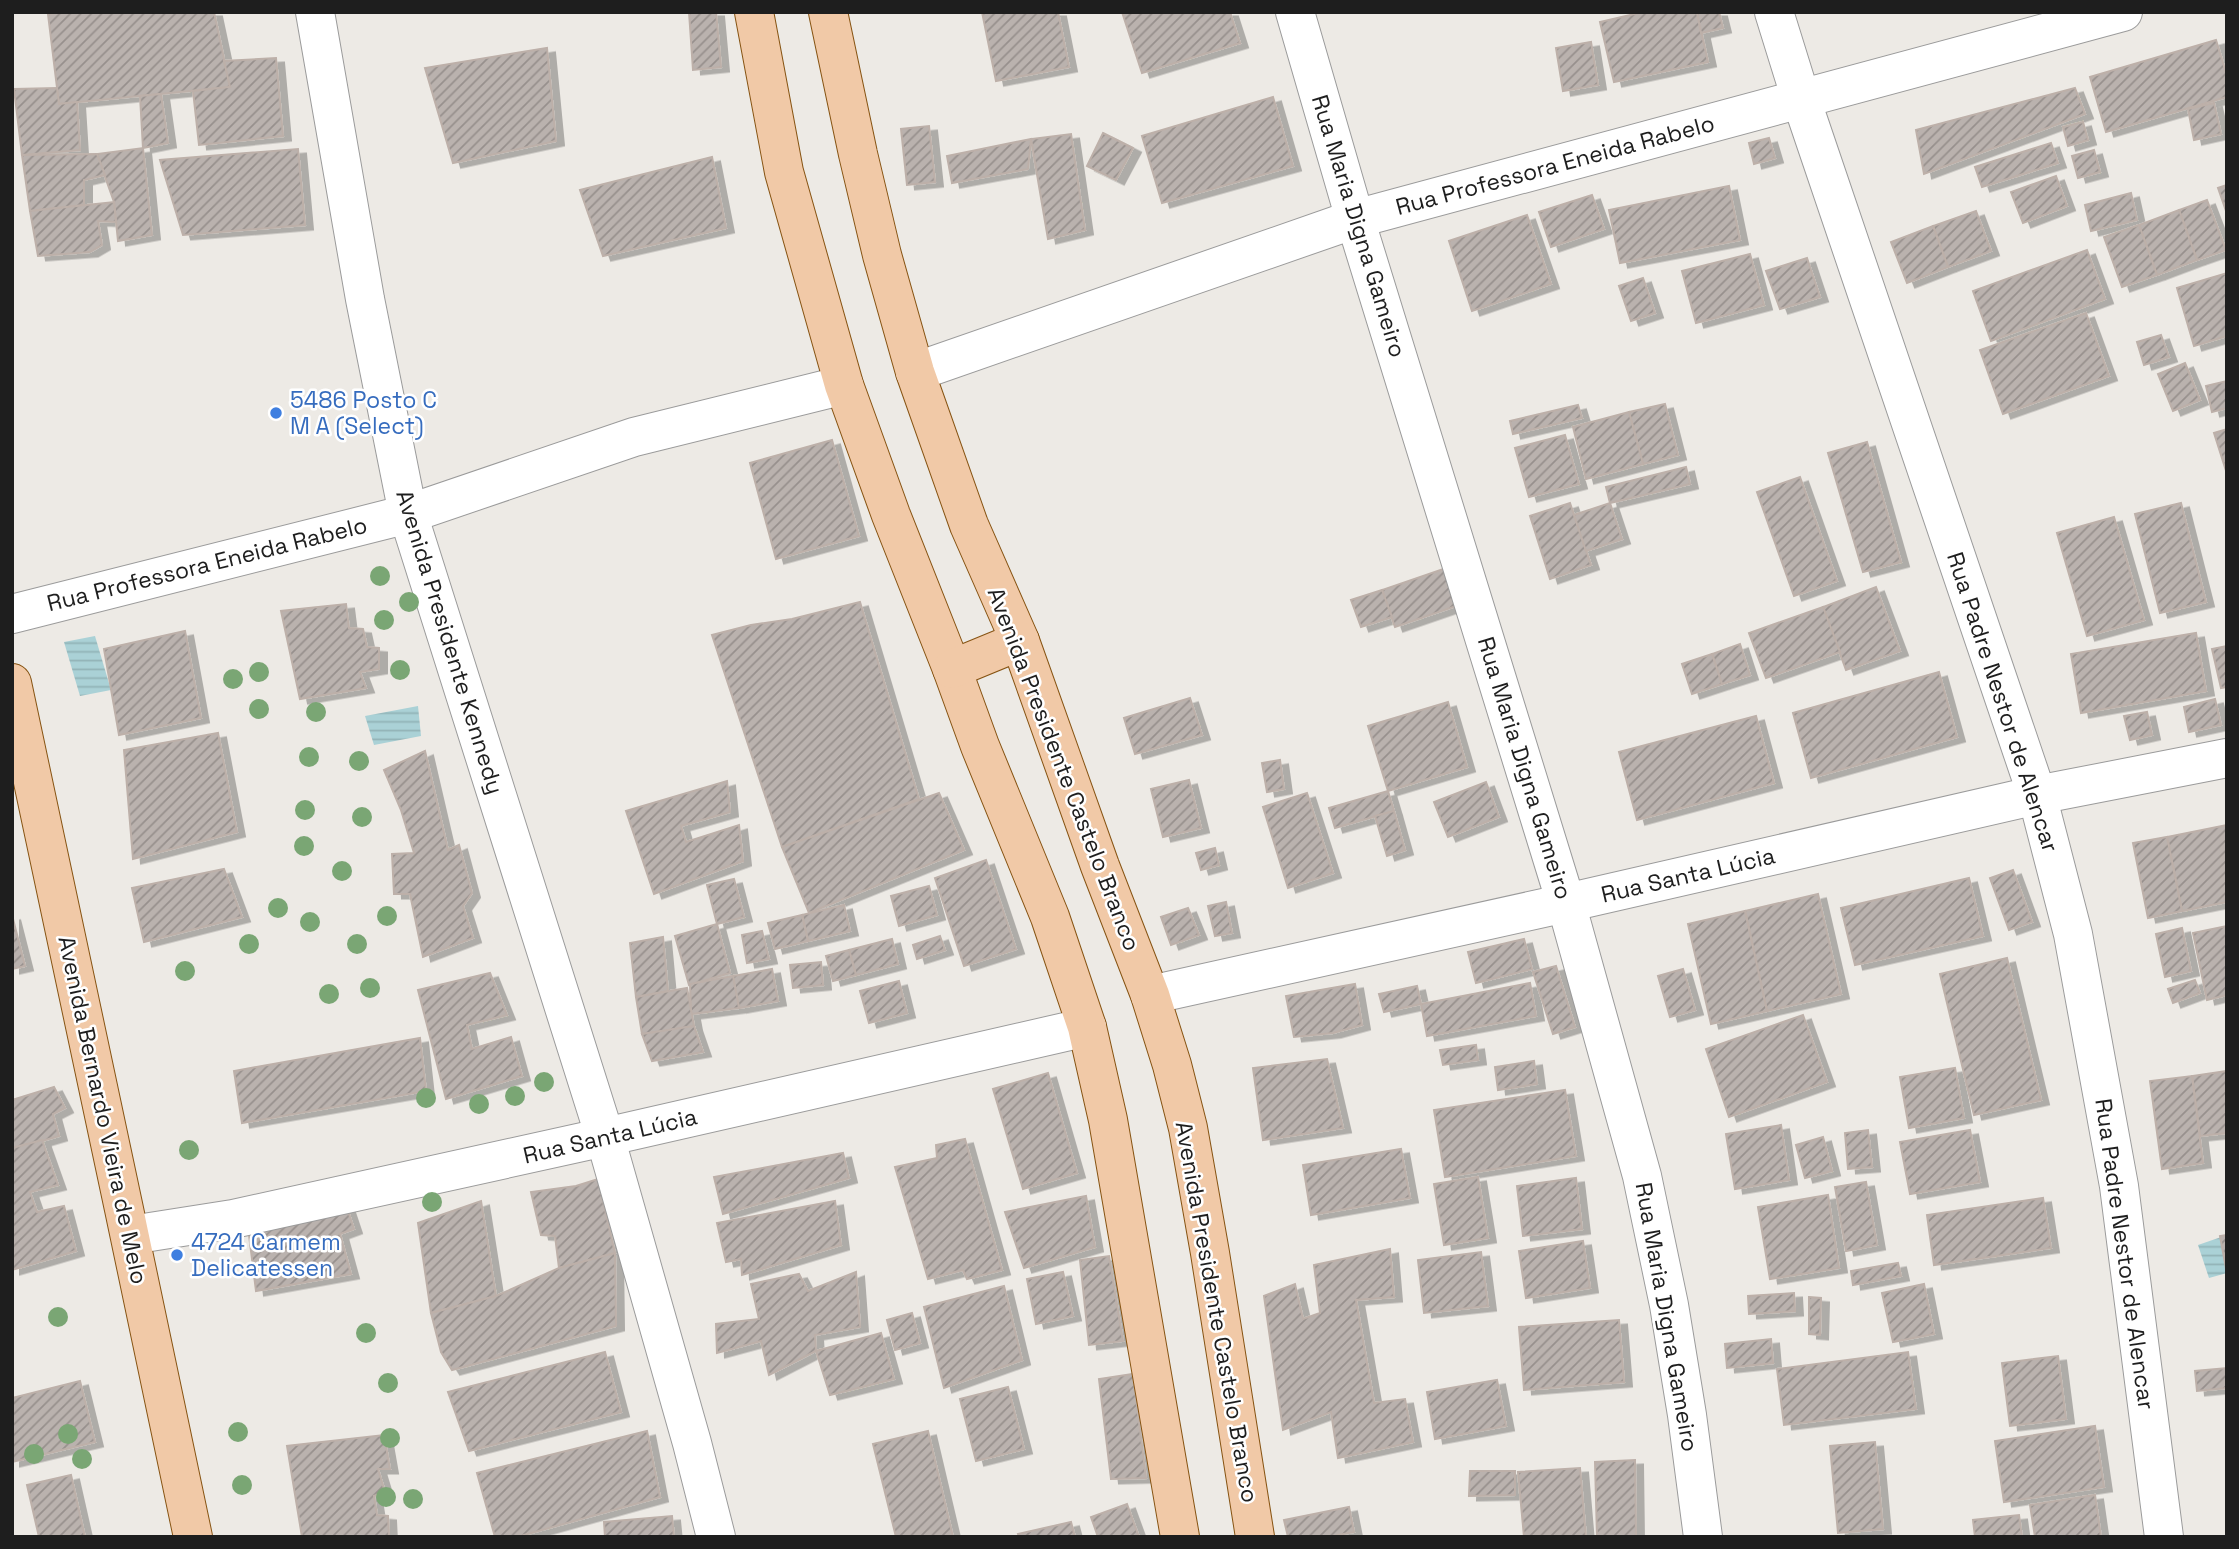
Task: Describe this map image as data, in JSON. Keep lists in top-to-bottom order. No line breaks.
{"streets":{"main road":["Avenida Presidente Castelo Branco","Avenida Bernardo Vieira de Melo"],"street":["Rua Professora Eneida Rabelo","Rua Maria Digna Gameiro","Avenida Presidente Kennedy","Rua Padre Nestor de Alencar","Rua Santa Lúcia"]},"crossings":[["Rua Professora Eneida Rabelo","Rua Maria Digna Gameiro"],["Rua Professora Eneida Rabelo","Avenida Presidente Kennedy"],["Rua Professora Eneida Rabelo","Rua Padre Nestor de Alencar"],["Rua Professora Eneida Rabelo","Avenida Presidente Castelo Branco"],["Rua Maria Digna Gameiro","Rua Santa Lúcia"],["Avenida Presidente Kennedy","Rua Santa Lúcia"],["Rua Padre Nestor de Alencar","Rua Santa Lúcia"],["Avenida Presidente Castelo Branco","Rua Santa Lúcia"],["Rua Santa Lúcia","Avenida Bernardo Vieira de Melo"]],"places":["5486 Posto C M A (Select)","4724 Carmem Delicatessen"]}
